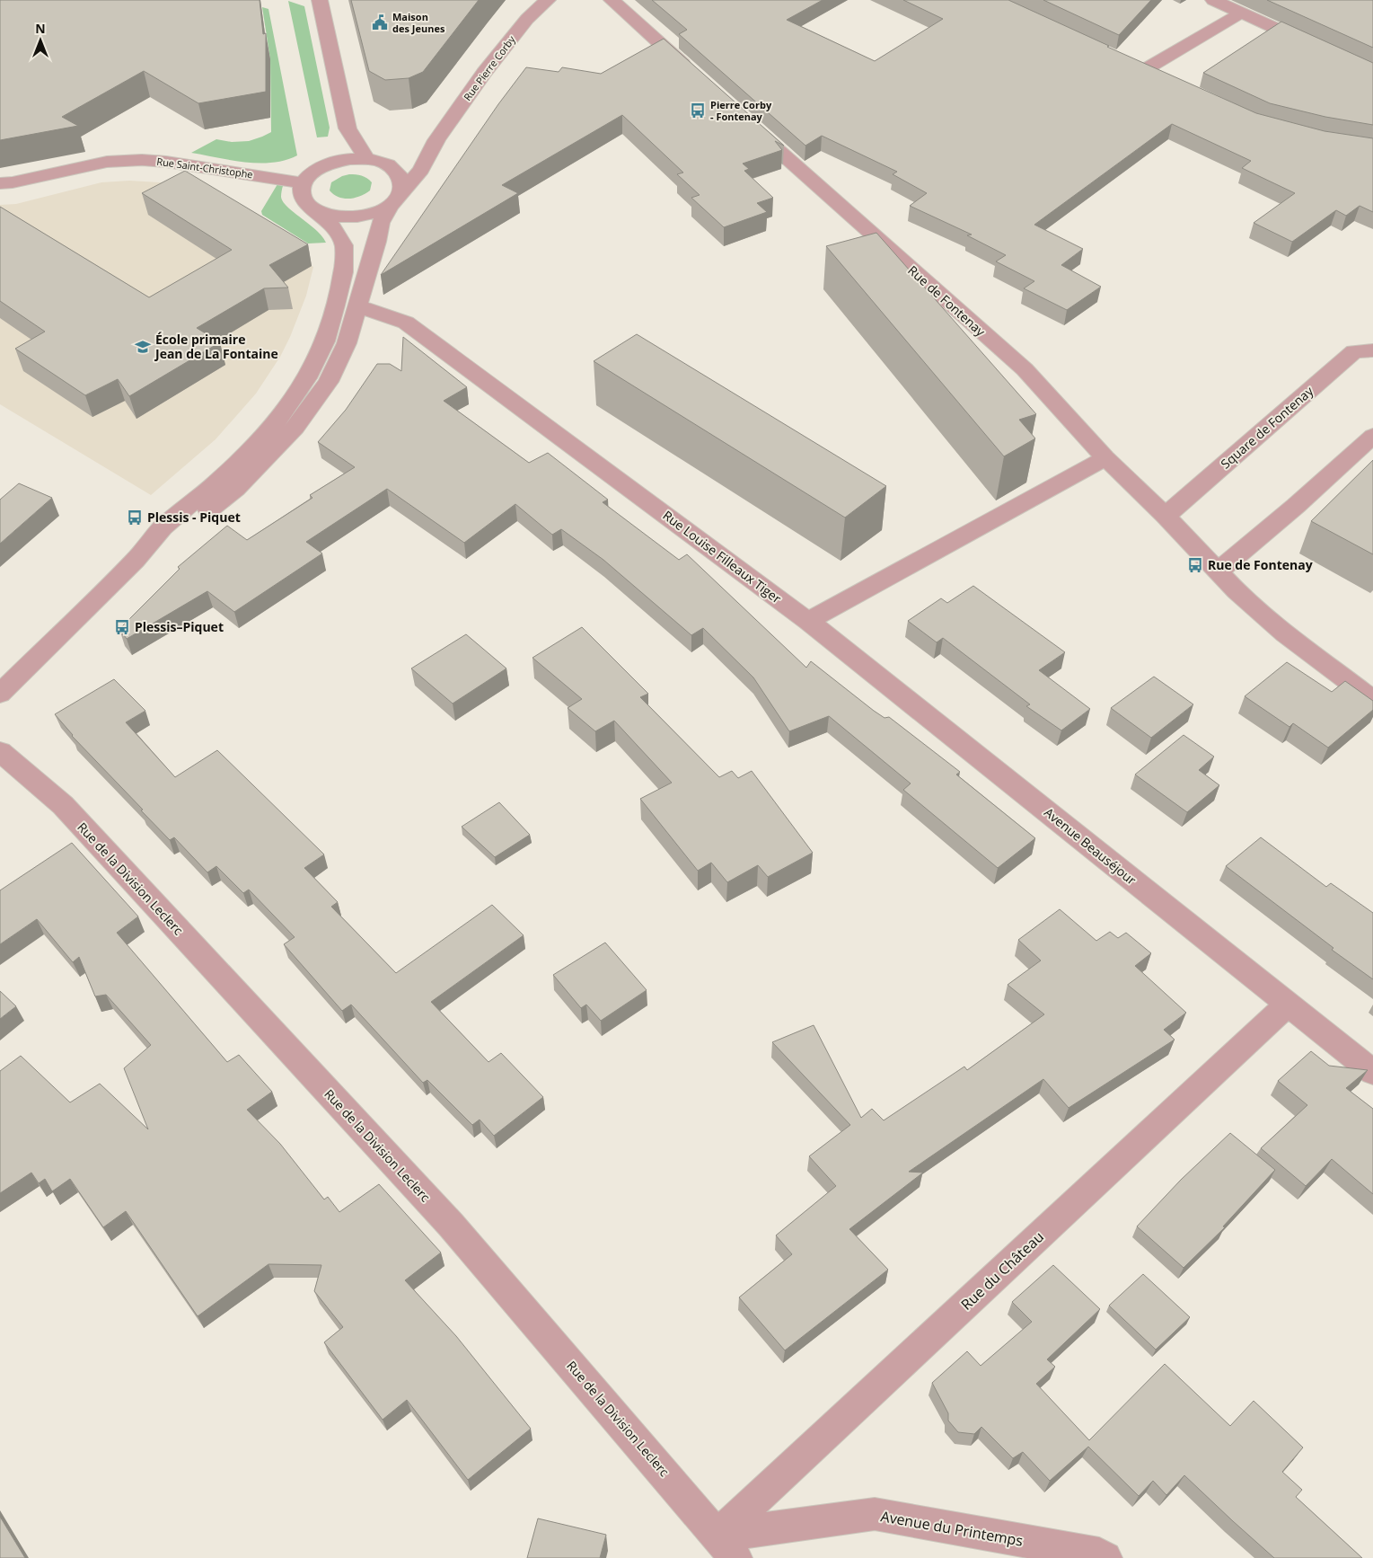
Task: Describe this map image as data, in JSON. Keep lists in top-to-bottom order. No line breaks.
{"streets":{"street":["Rue Pierre Corby","Rue Saint-Christophe","Rue de Fontenay","Square de Fontenay","Rue Louise Filleaux Tiger","Avenue Beauséjour","Rue de la Division Leclerc","Rue du Château","Avenue du Printemps"]},"crossings":[["Rue Pierre Corby","Rue Saint-Christophe"],["Rue de Fontenay","Square de Fontenay"],["Rue Louise Filleaux Tiger","Avenue Beauséjour"],["Avenue Beauséjour","Rue du Château"],["Rue de la Division Leclerc","Rue du Château"],["Rue de la Division Leclerc","Avenue du Printemps"],["Rue du Château","Avenue du Printemps"]],"places":{"public building":["Maison des Jeunes"],"bus stop":["Pierre Corby - Fontenay","Plessis - Piquet","Rue de Fontenay","Plessis–Piquet"],"school or university":["École primaire Jean de La Fontaine"]},"north":"top"}
